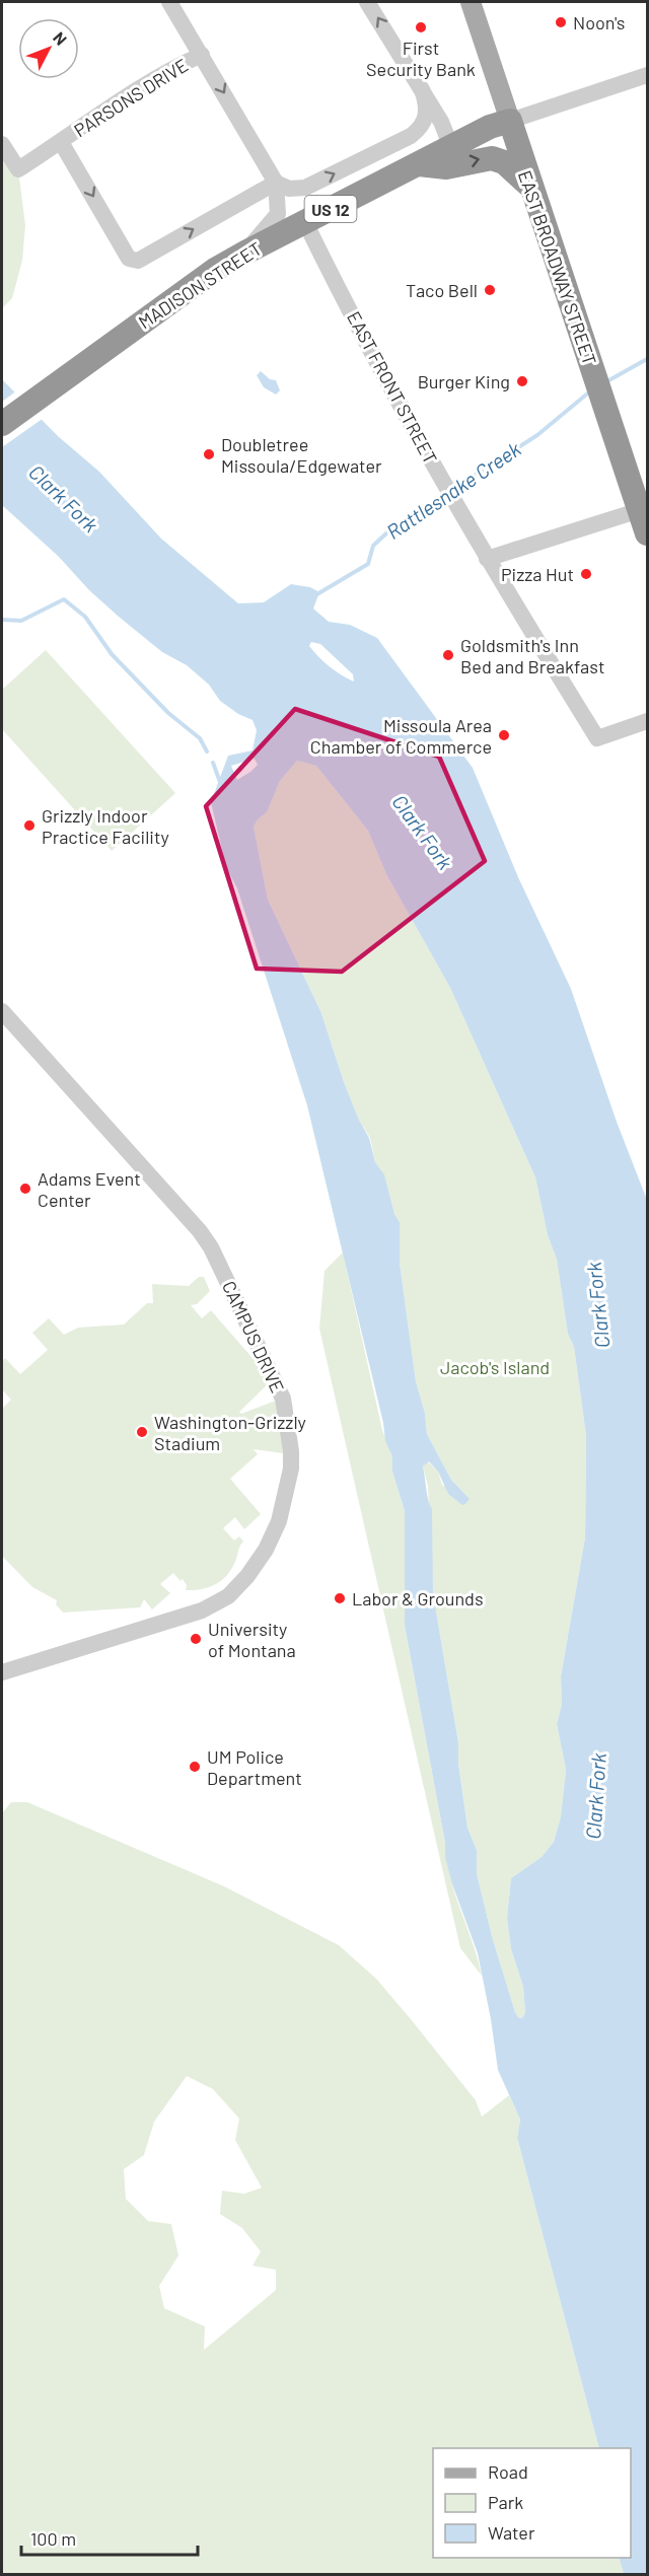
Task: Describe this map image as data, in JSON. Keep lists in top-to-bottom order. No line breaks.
{"streets":{"highway":["US 12","EAST BROADWAY STREET","MADISON STREET"],"street":["PARSONS DRIVE","EAST FRONT STREET","CAMPUS DRIVE"]},"crossings":[["EAST BROADWAY STREET","MADISON STREET"],["MADISON STREET","EAST FRONT STREET"]],"water":["Rattlesnake Creek","Clark Fork"],"parks":["Jacob's Island"],"places":["Noon's","First Security Bank","Taco Bell","Burger King","Doubletree Missoula/Edgewater","Pizza Hut","Goldsmith's Inn Bed and Breakfast","Missoula Area Chamber of Commerce","Grizzly Indoor Practice Facility","Adams Event Center","Washington-Grizzly Stadium","Labor & Grounds","University of Montana","UM Police Department"],"legend":["Road","Park","Water"],"scale_bar":"100 m","north":"top right"}
